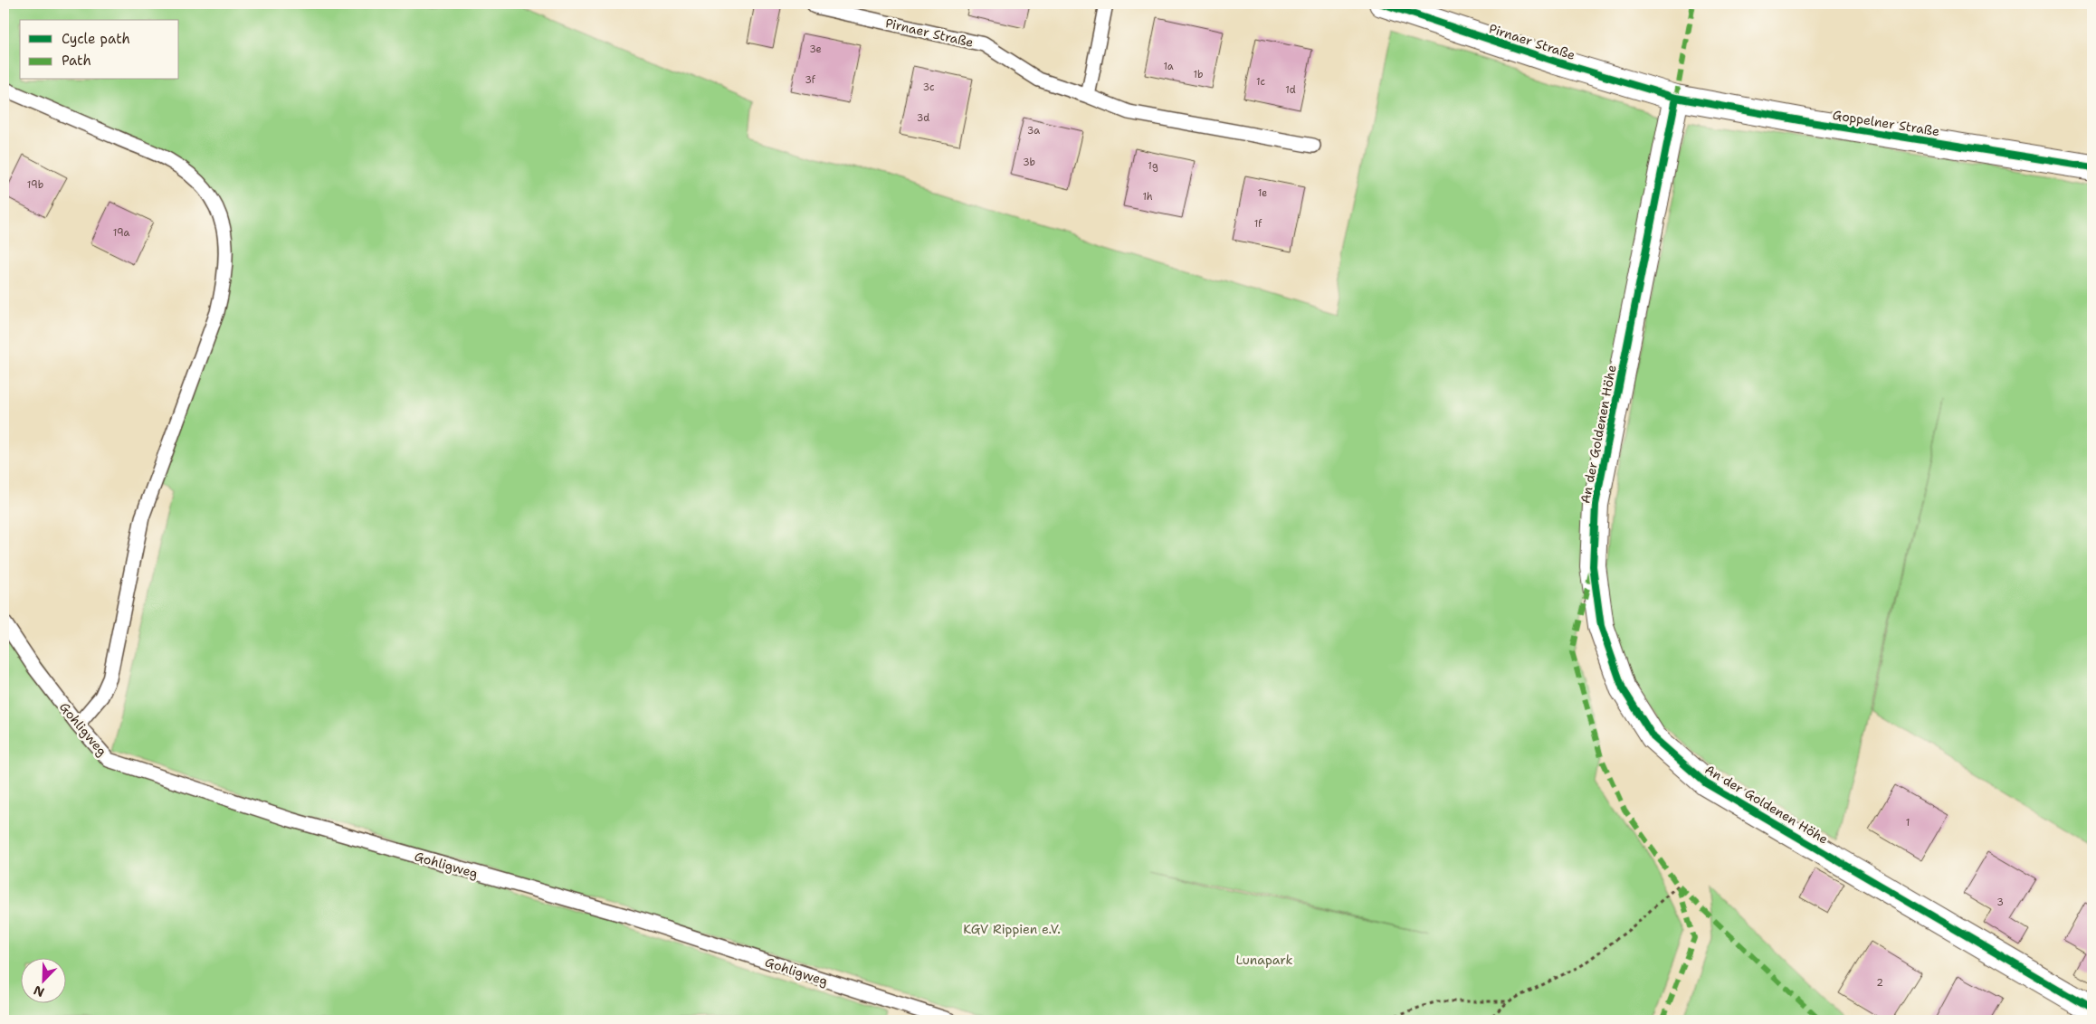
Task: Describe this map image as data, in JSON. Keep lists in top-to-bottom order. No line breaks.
{"streets":{"street":["Pirnaer Straße","Goppelner Straße","An der Goldenen Höhe"],"lane":["Gohligweg"]},"crossings":[["Pirnaer Straße","Goppelner Straße"],["Pirnaer Straße","An der Goldenen Höhe"],["Goppelner Straße","An der Goldenen Höhe"]],"parks":["KGV Rippien e.V.","Lunapark"],"house_numbers":["3e","1a","1b","3f","1c","3c","1d","3d","3a","3b","1g","19b","1e","1h","1f","19a","1","3","2"],"legend":["Cycle path","Path"],"north":"bottom left"}
